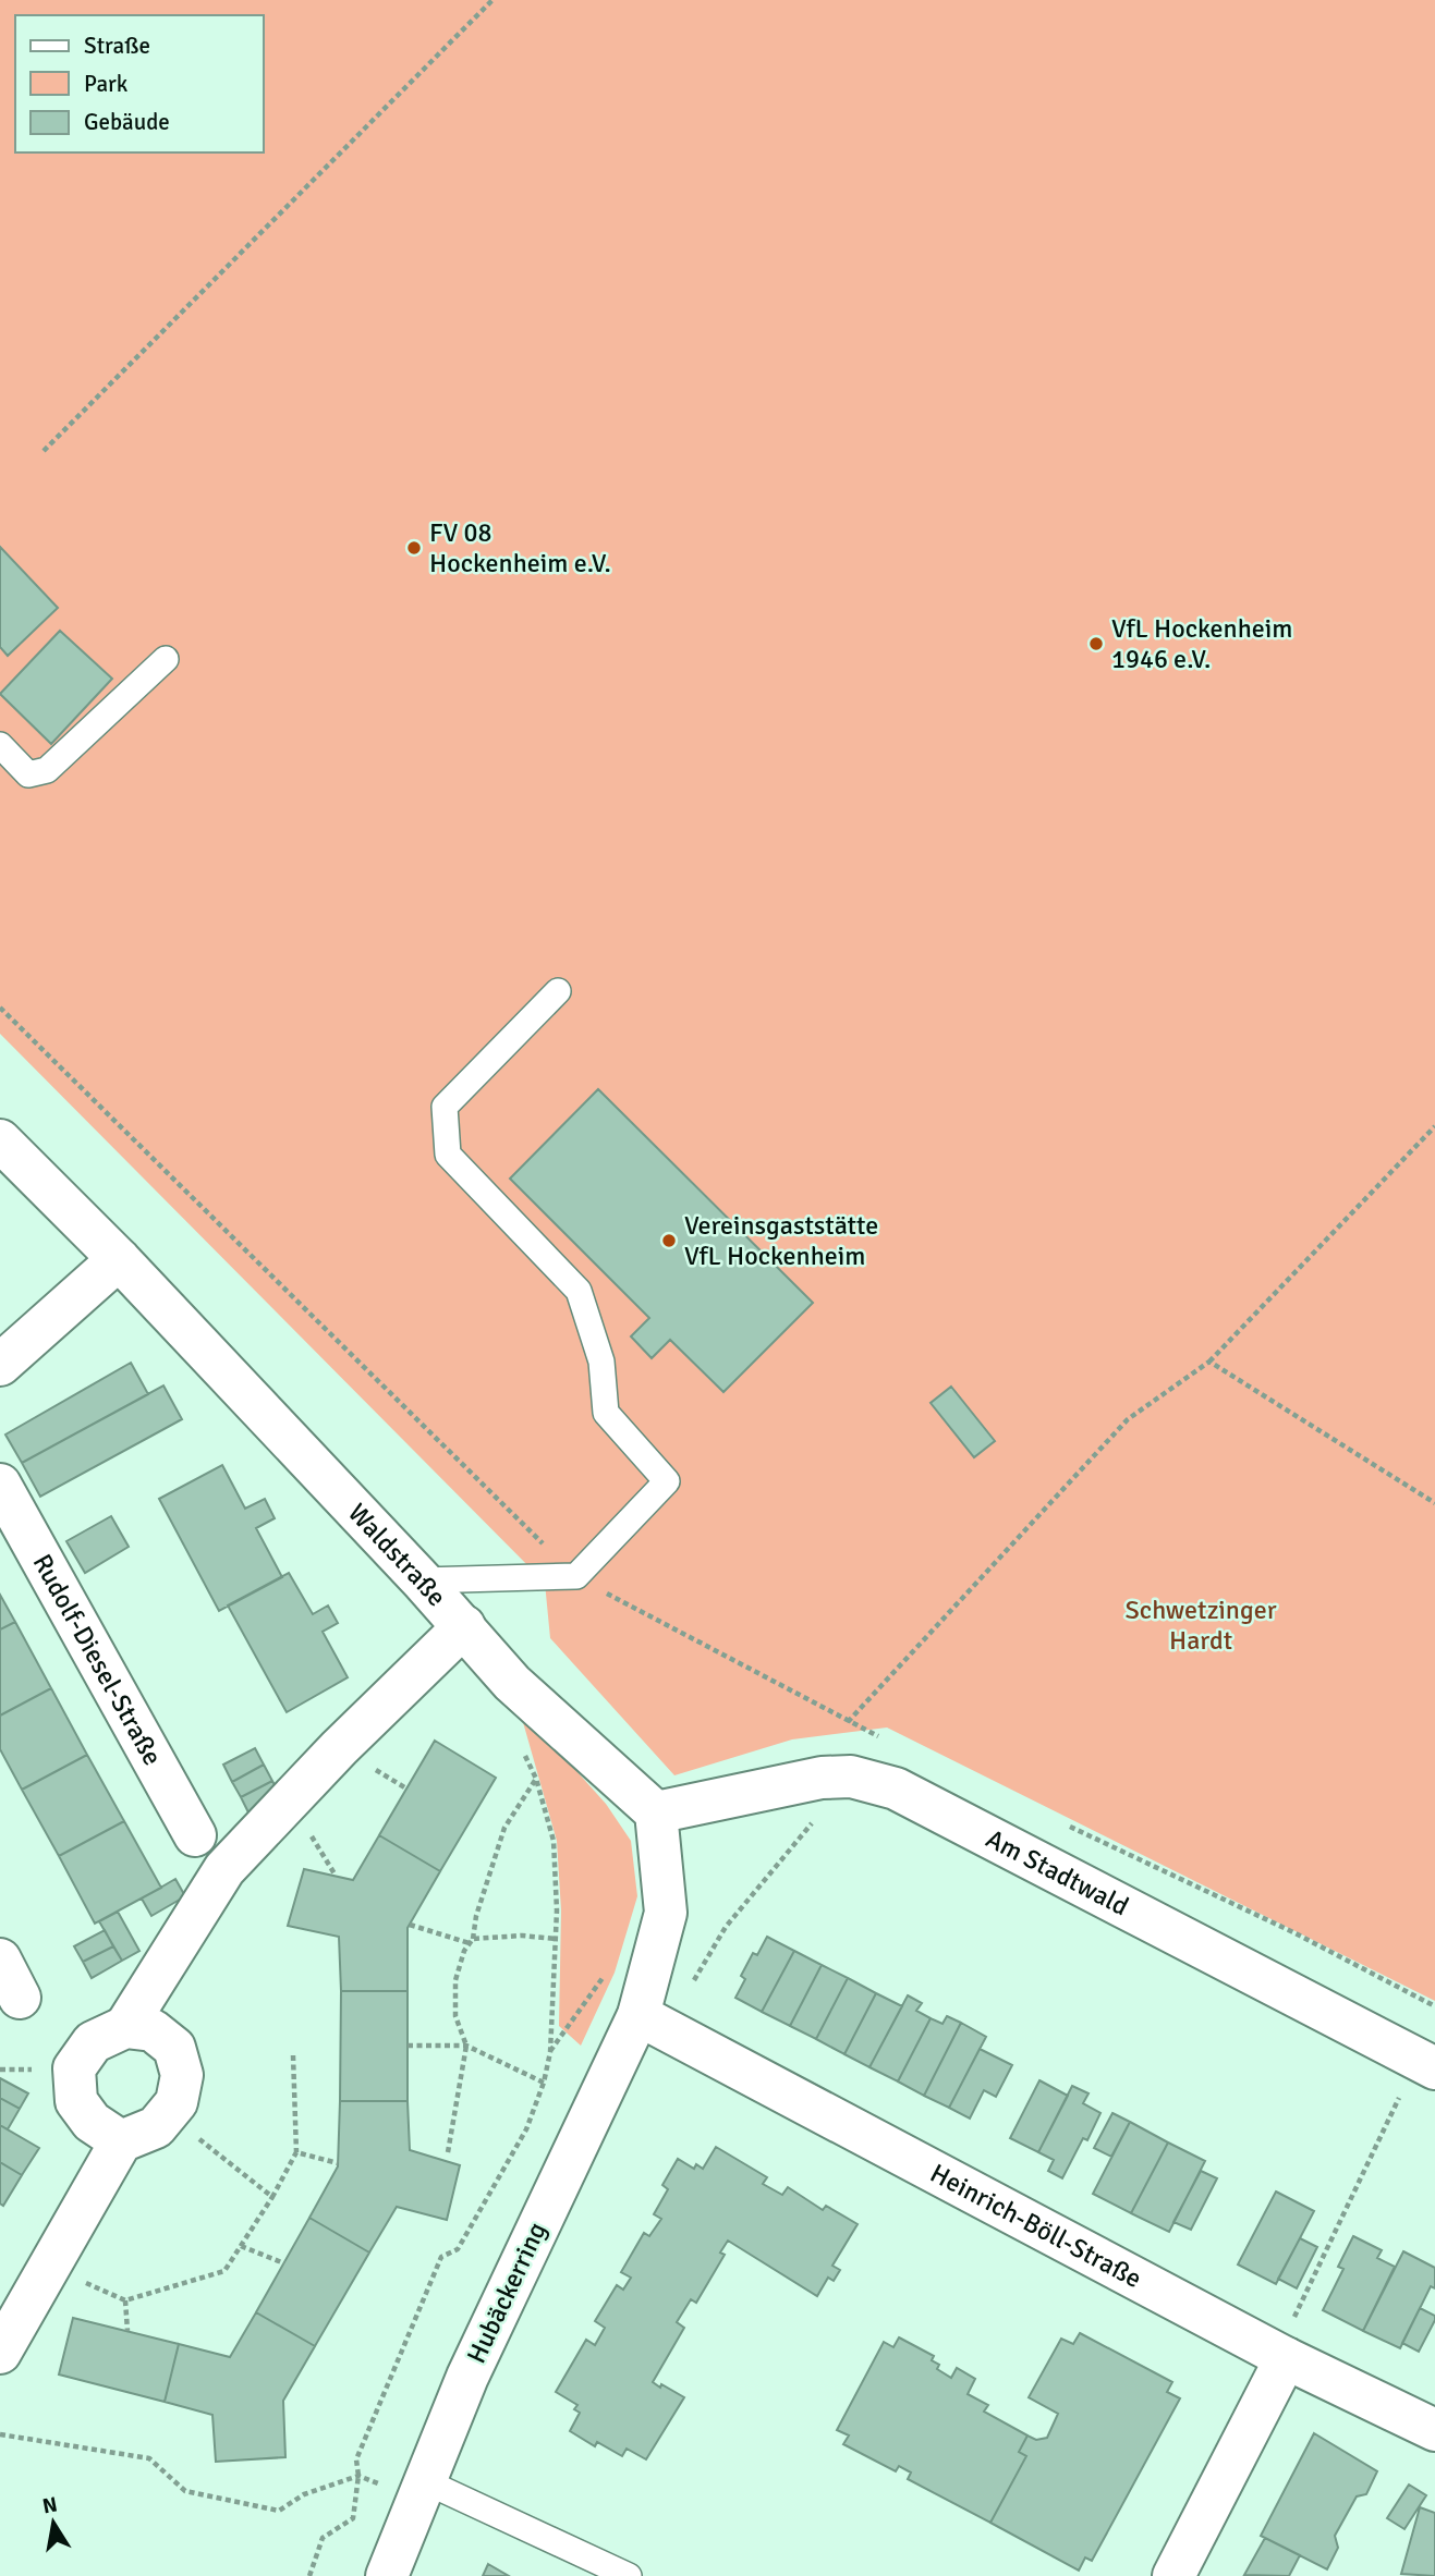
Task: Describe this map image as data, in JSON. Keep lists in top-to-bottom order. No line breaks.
{"streets":{"street":["Waldstraße","Rudolf-Diesel-Straße","Am Stadtwald","Heinrich-Böll-Straße","Hubäckerring"]},"crossings":[["Waldstraße","Am Stadtwald"],["Heinrich-Böll-Straße","Hubäckerring"]],"parks":["Schwetzinger Hardt"],"places":["FV 08 Hockenheim e.V.","VfL Hockenheim 1946 e.V.","Vereinsgaststätte VfL Hockenheim"],"legend":["Straße","Park","Gebäude"],"north":"top"}
